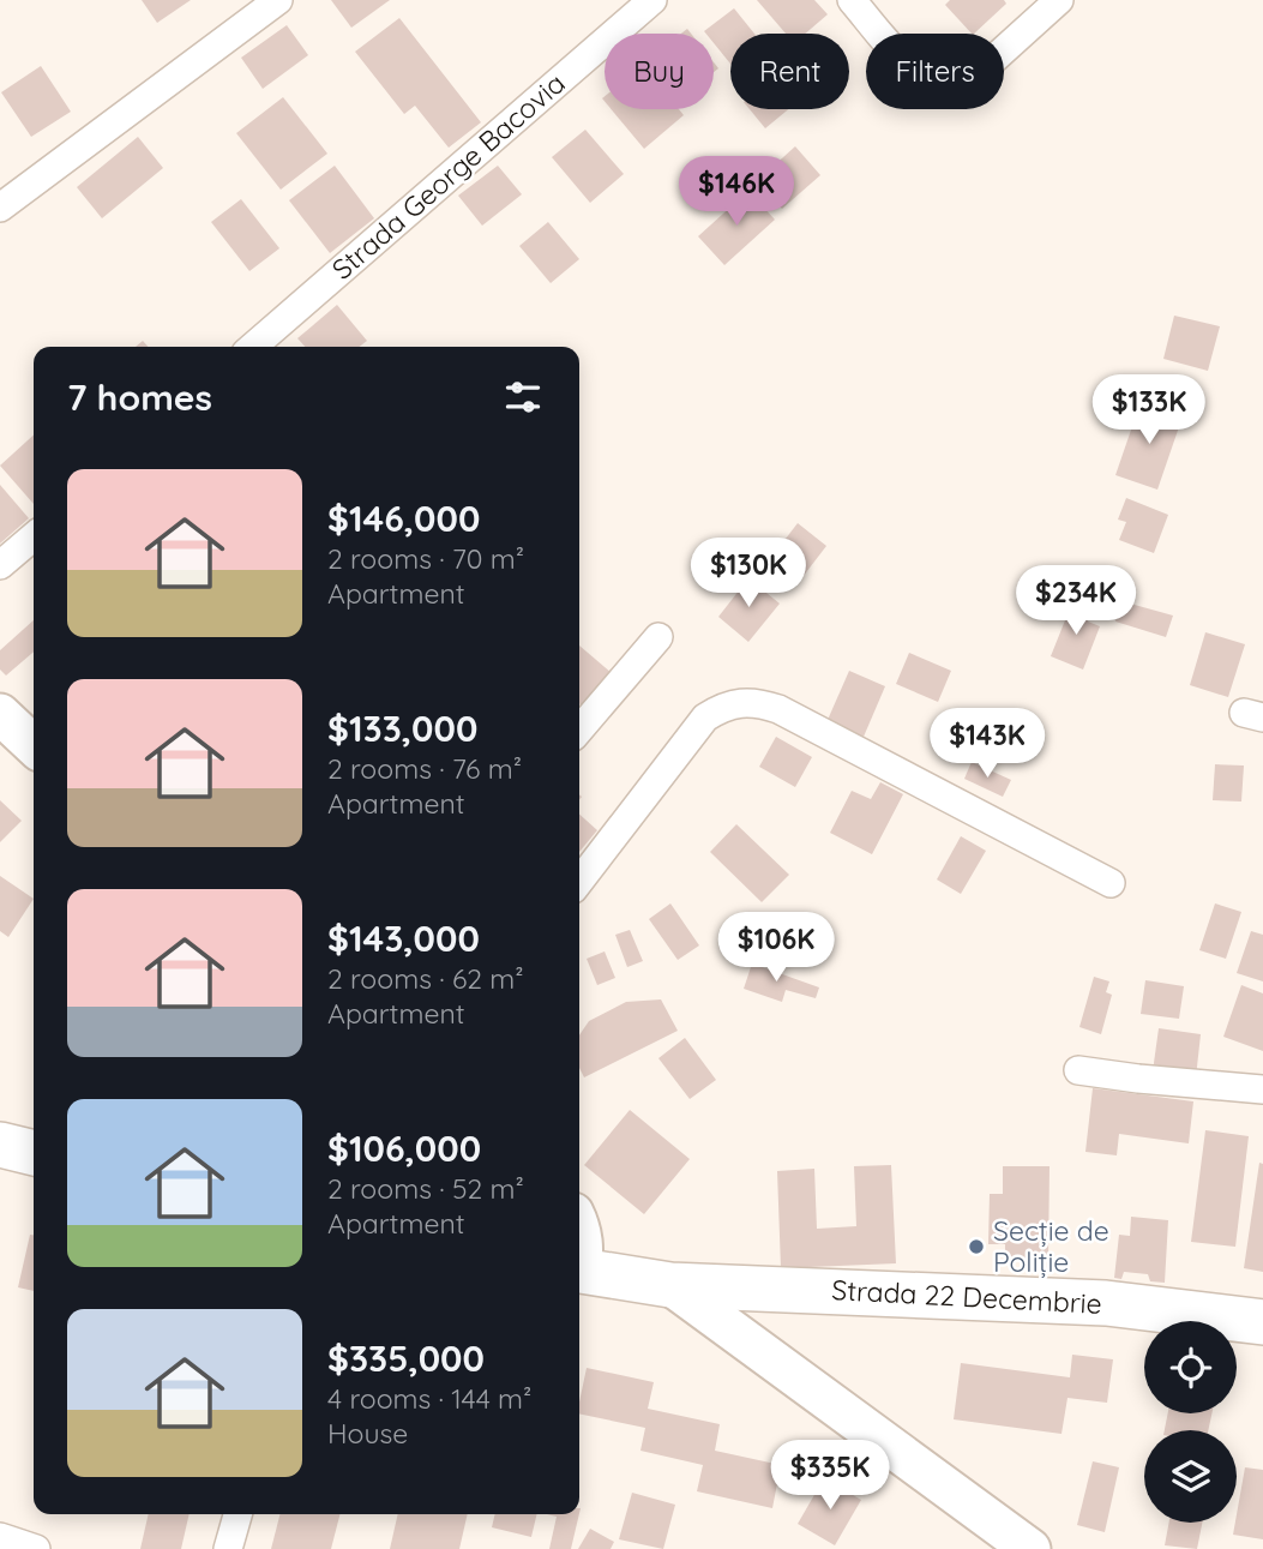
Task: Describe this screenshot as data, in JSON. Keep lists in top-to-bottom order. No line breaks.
{"streets":{"main road":["Strada 22 Decembrie"],"street":["Strada George Bacovia"]},"places":["Secție de Poliție"],"page":{"chip":["Buy","Rent","Filters"],"price":["$146K","$133K","$130K","$234K","$143K","$106K","$335K"],"heading":"7 homes","list":[{"name":"$146,000","note":"2 rooms · 70 m² · Apartment"},{"name":"$133,000","note":"2 rooms · 76 m² · Apartment"},{"name":"$143,000","note":"2 rooms · 62 m² · Apartment"},{"name":"$106,000","note":"2 rooms · 52 m² · Apartment"},{"name":"$335,000","note":"4 rooms · 144 m² · House"}]}}
